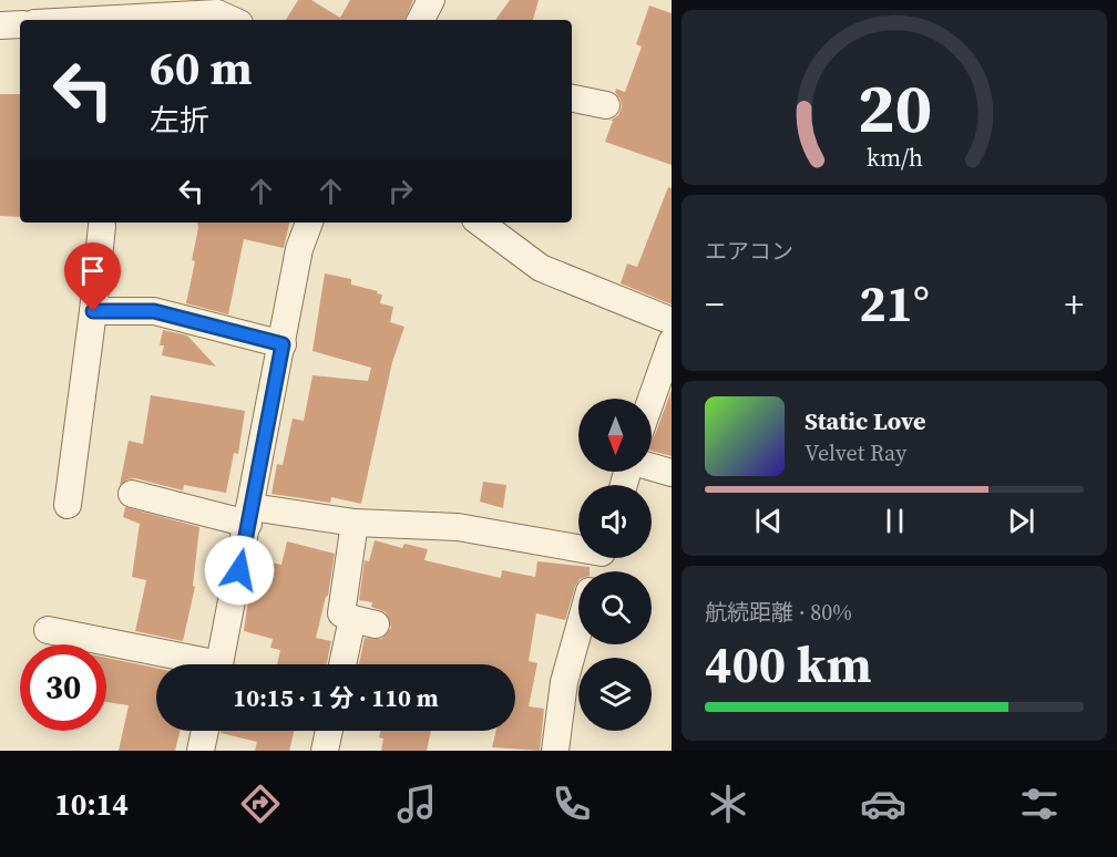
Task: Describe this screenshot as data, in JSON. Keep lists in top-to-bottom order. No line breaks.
{"north":"bottom","page":{"turn":["60 m","左折"],"tile":["エアコン",["航続距離 · 80%","400 km"]],"heat":["−","21°","+"],"song":["Static Love","Velvet Ray"],"limit":"30","trip":"10:15 · 1 分 · 110 m","tabs":"10:14","gauge":["20","km/h"]}}
